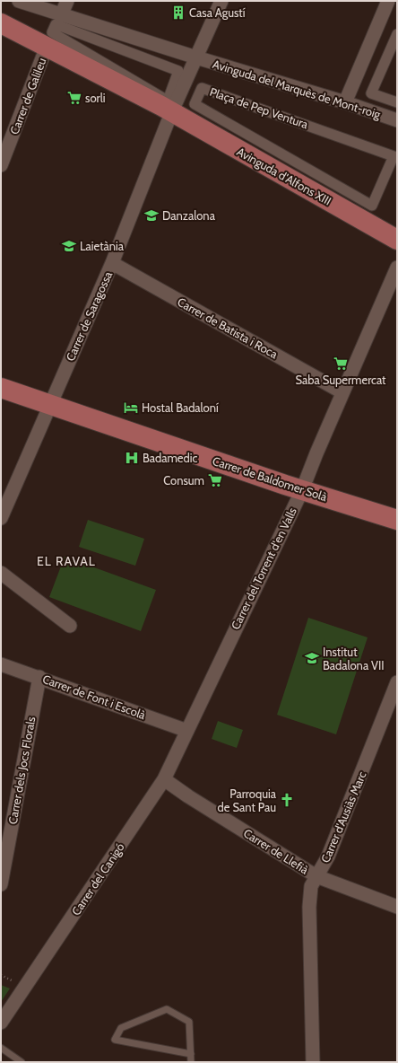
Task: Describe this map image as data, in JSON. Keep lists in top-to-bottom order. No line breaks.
{"streets":{"main road":["Avinguda d'Alfons XIII","Carrer de Baldomer Solà"],"street":["Avinguda del Marquès de Mont-roig","Carrer de Galileu","Plaça de Pep Ventura","Carrer de Saragossa","Carrer de Batista i Roca","Carrer del Torrent d'en Valls","Carrer de Font i Escolà","Carrer dels Jocs Florals","Carrer d'Ausiàs Marc","Carrer de Llefià","Carrer del Canigó"]},"crossings":[["Avinguda d'Alfons XIII","Carrer de Saragossa"],["Carrer de Saragossa","Carrer de Batista i Roca"],["Carrer de Saragossa","Carrer de Baldomer Solà"],["Carrer de Batista i Roca","Carrer del Torrent d'en Valls"],["Carrer de Baldomer Solà","Carrer del Torrent d'en Valls"],["Carrer del Torrent d'en Valls","Carrer de Font i Escolà"],["Carrer del Torrent d'en Valls","Carrer del Canigó"],["Carrer de Font i Escolà","Carrer dels Jocs Florals"],["Carrer de Font i Escolà","Carrer del Canigó"],["Carrer d'Ausiàs Marc","Carrer de Llefià"],["Carrer de Llefià","Carrer del Canigó"]],"districts":["EL RAVAL"],"places":{"building":["Casa Agustí"],"supermarket":["sorli","Saba Supermercat","Consum"],"school or university":["Danzalona","Laietània","Institut Badalona VII"],"hotel":["Hostal Badaloní"],"hospital":["Badamedic"],"church":["Parroquia de Sant Pau"]}}
